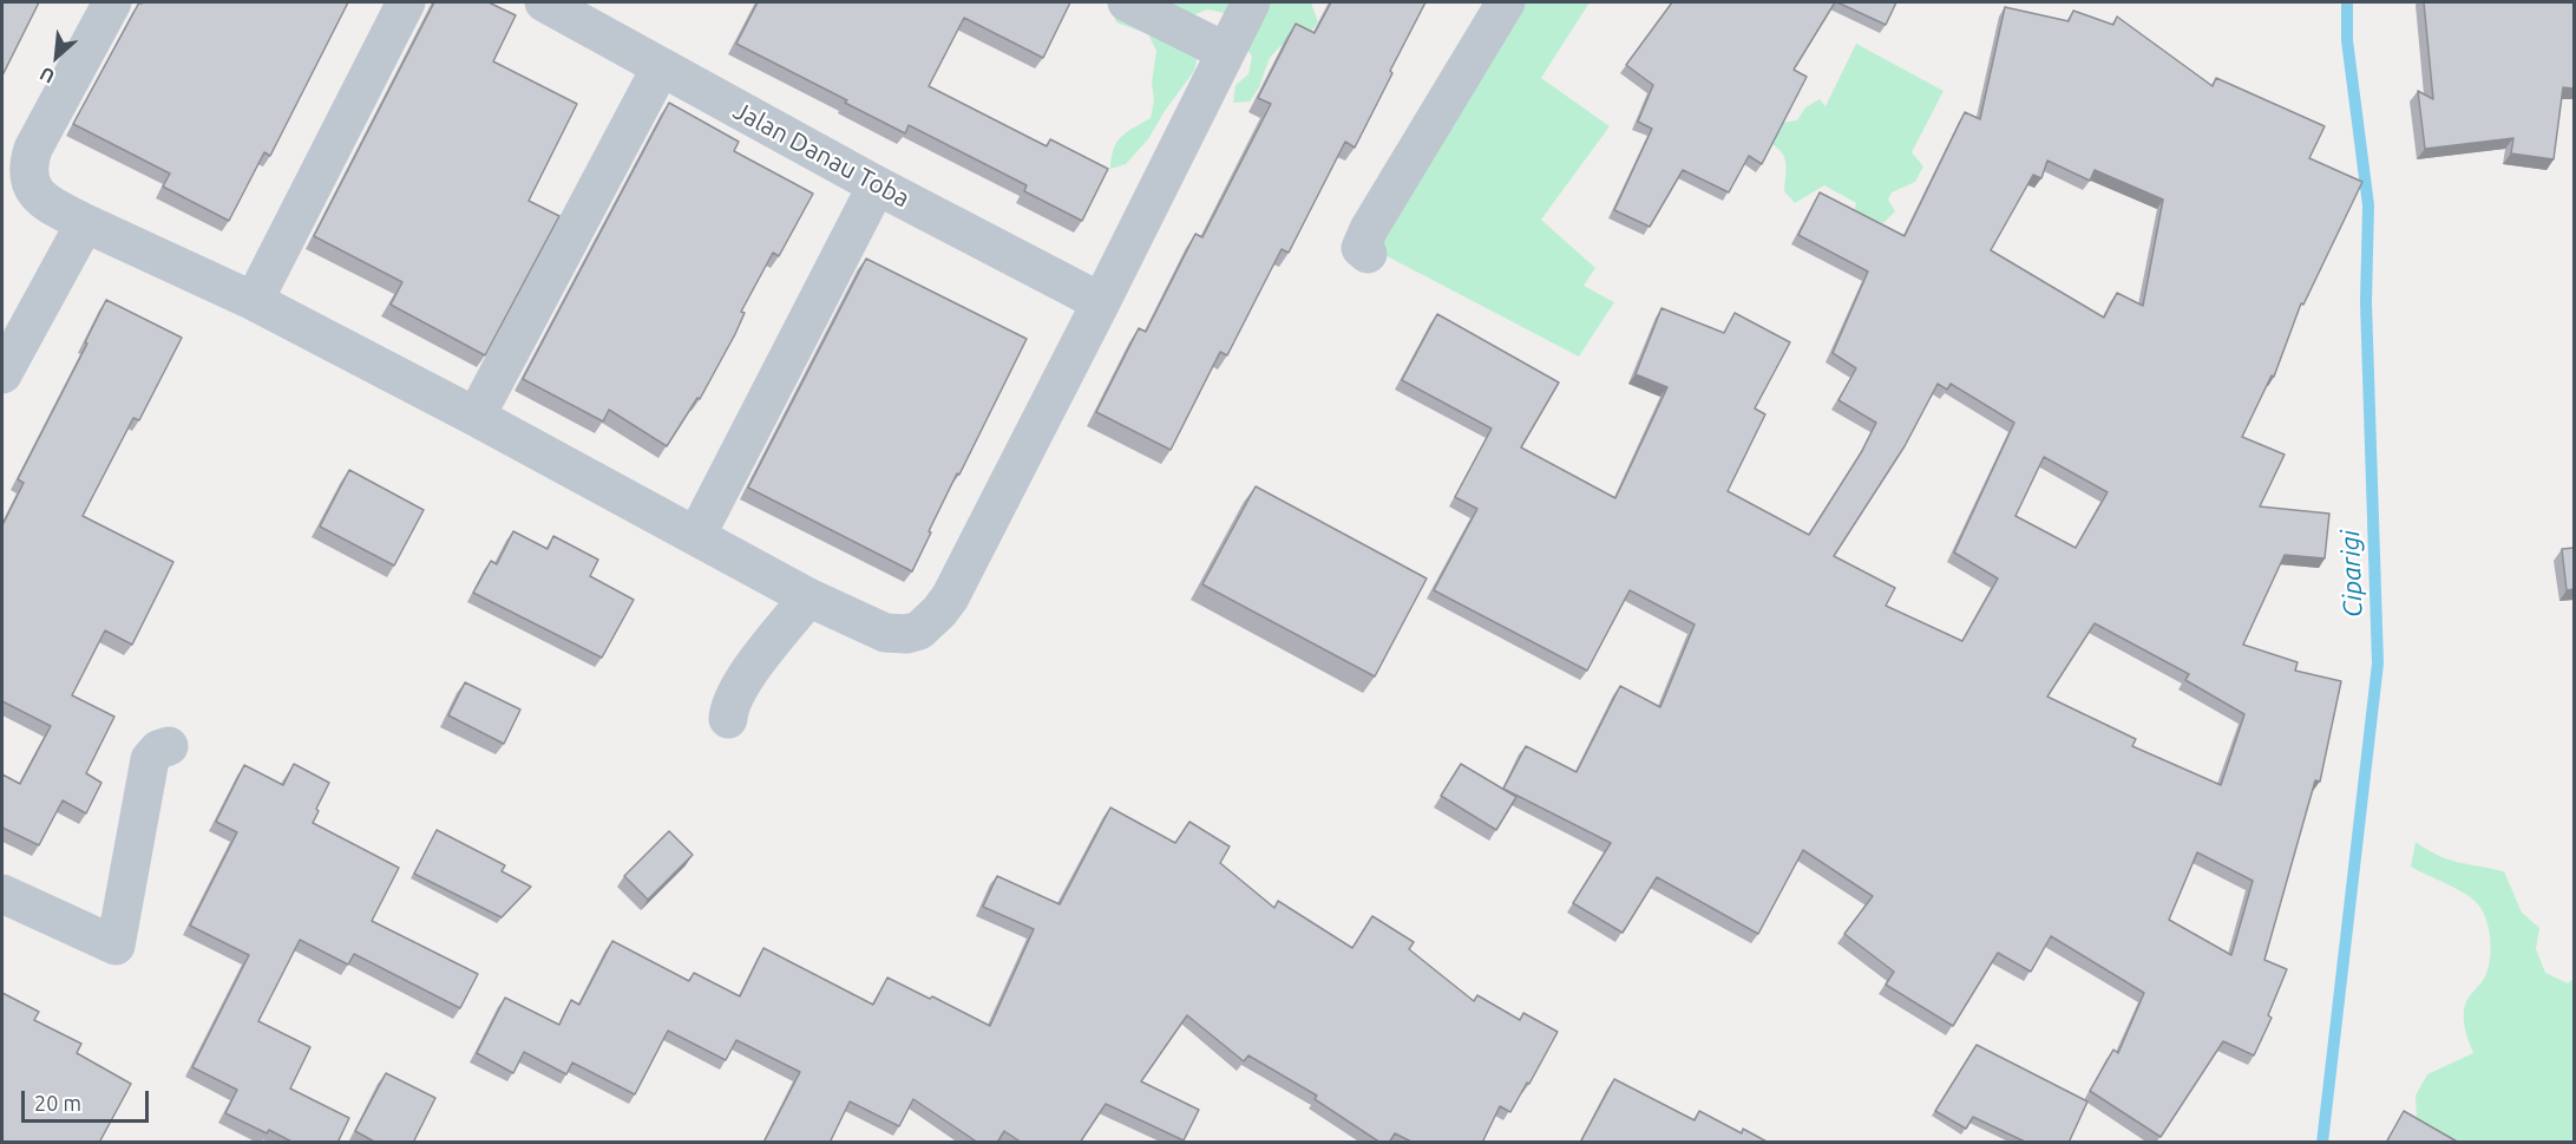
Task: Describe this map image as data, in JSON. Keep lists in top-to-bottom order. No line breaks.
{"streets":{"street":["Jalan Danau Toba"]},"water":["Ciparigi"],"scale_bar":"20 m","north":"bottom left"}
